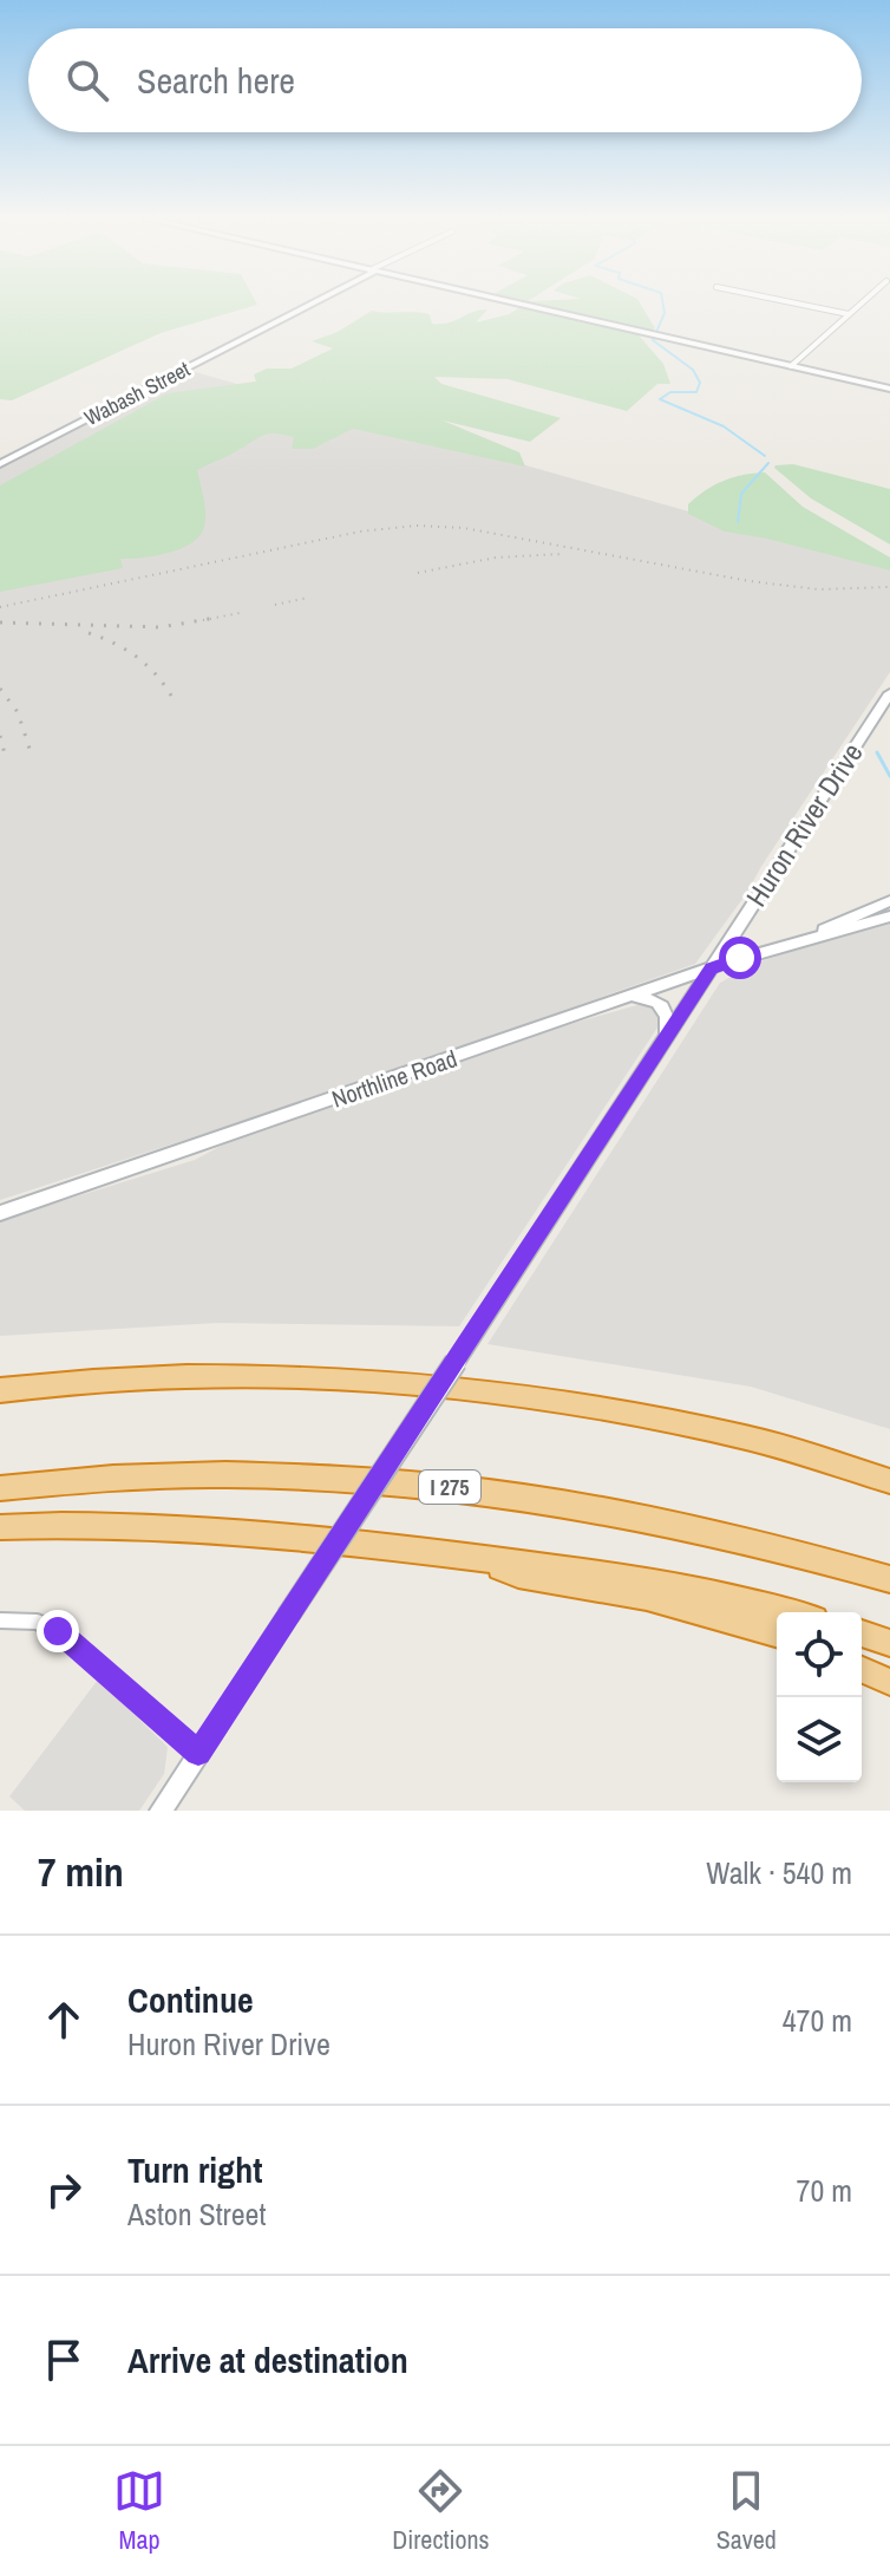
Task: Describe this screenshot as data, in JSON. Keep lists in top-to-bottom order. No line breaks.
{"streets":{"highway":["I 275"],"street":["Wabash Street","Huron River Drive","Northline Road"]},"crossings":[["Huron River Drive","Northline Road"]],"page":{"search":"Search here","heading":["7 min","Walk · 540 m"],"list":[["Continue","Huron River Drive","470 m"],["Turn right","Aston Street","70 m"],"Arrive at destination"],"nav":["Map","Directions","Saved"]}}
